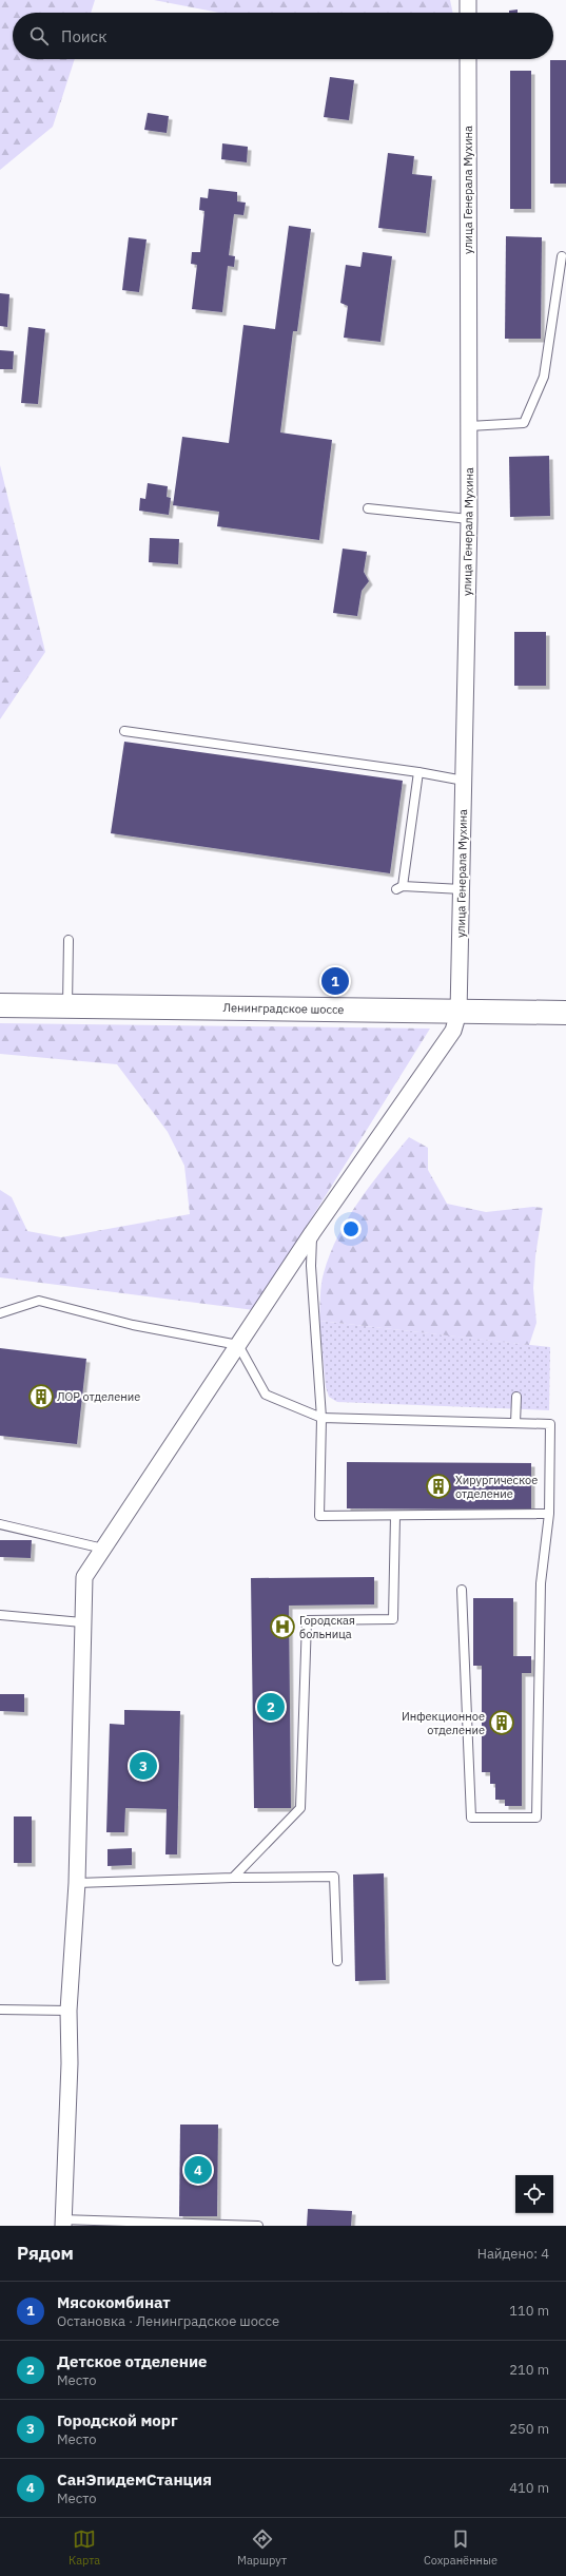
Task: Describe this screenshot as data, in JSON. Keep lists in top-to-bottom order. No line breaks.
{"streets":{"main road":["Ленинградское шоссе"],"street":["улица Генерала Мухина"]},"crossings":[["улица Генерала Мухина","Ленинградское шоссе"]],"places":{"building":["ЛОР отделение","Хирургическое отделение","Инфекционное отделение"],"hospital":["Городская больница"]},"page":{"search":"Поиск","pins":["1","2","3","4"],"heading":["Рядом","Найдено: 4"],"list":[{"mark":"1","name":"Мясокомбинат","note":"Остановка · Ленинградское шоссе","value":"110 m"},{"mark":"2","name":"Детское отделение","note":"Место","value":"210 m"},{"mark":"3","name":"Городской морг","note":"Место","value":"250 m"},{"mark":"4","name":"СанЭпидемСтанция","note":"Место","value":"410 m"}],"nav":["Карта","Маршрут","Сохранённые"]}}
